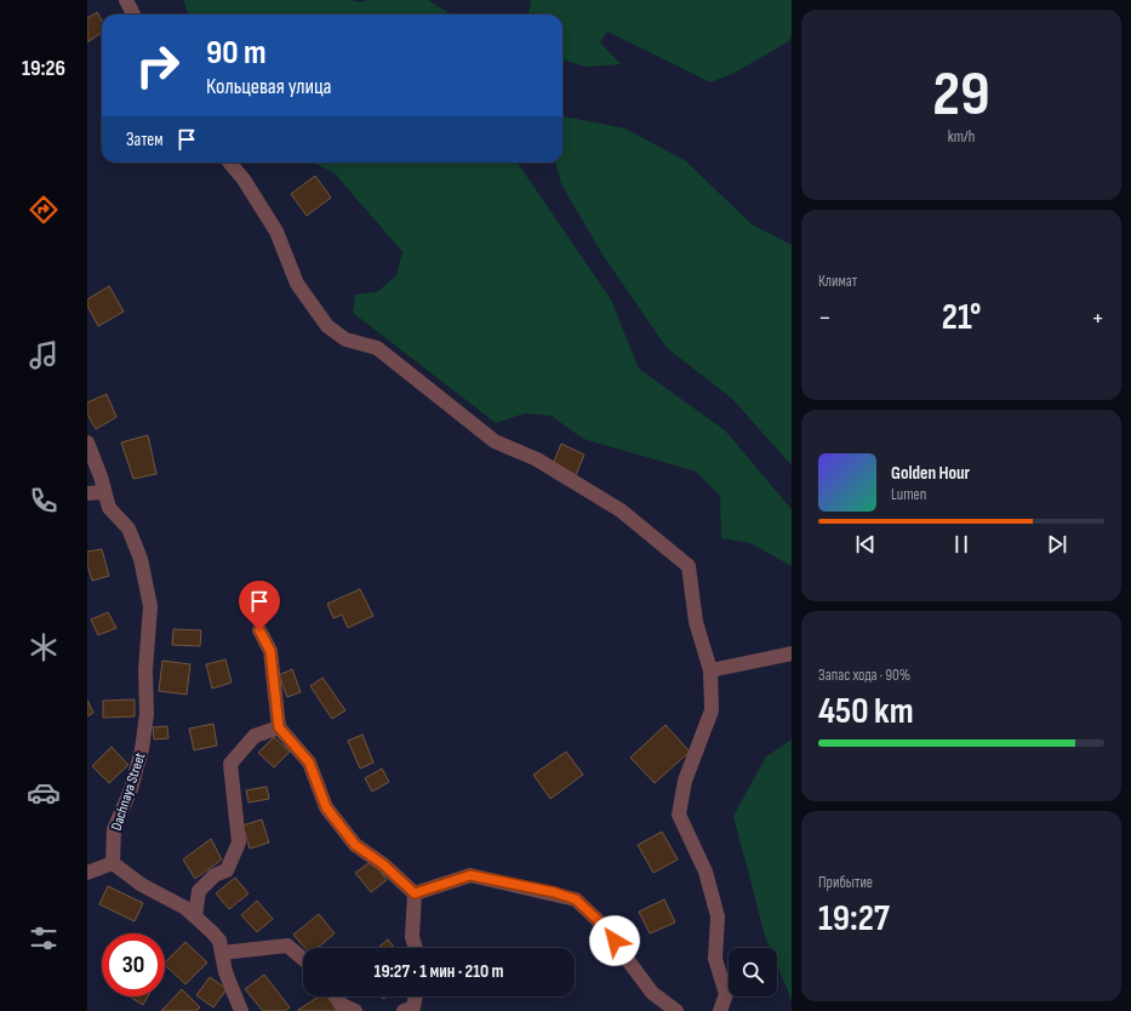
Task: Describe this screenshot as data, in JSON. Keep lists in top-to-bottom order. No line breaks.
{"streets":{"street":["Dachnaya Street"]},"page":{"tabs":"19:26","tile":[["29","km/h"],"Климат",["Запас хода · 90%","450 km"],["Прибытие","19:27"]],"turn":["90 m","Кольцевая улица"],"then":"Затем","heat":["−","21°","+"],"song":["Golden Hour","Lumen"],"limit":"30","trip":"19:27 · 1 мин · 210 m"}}
